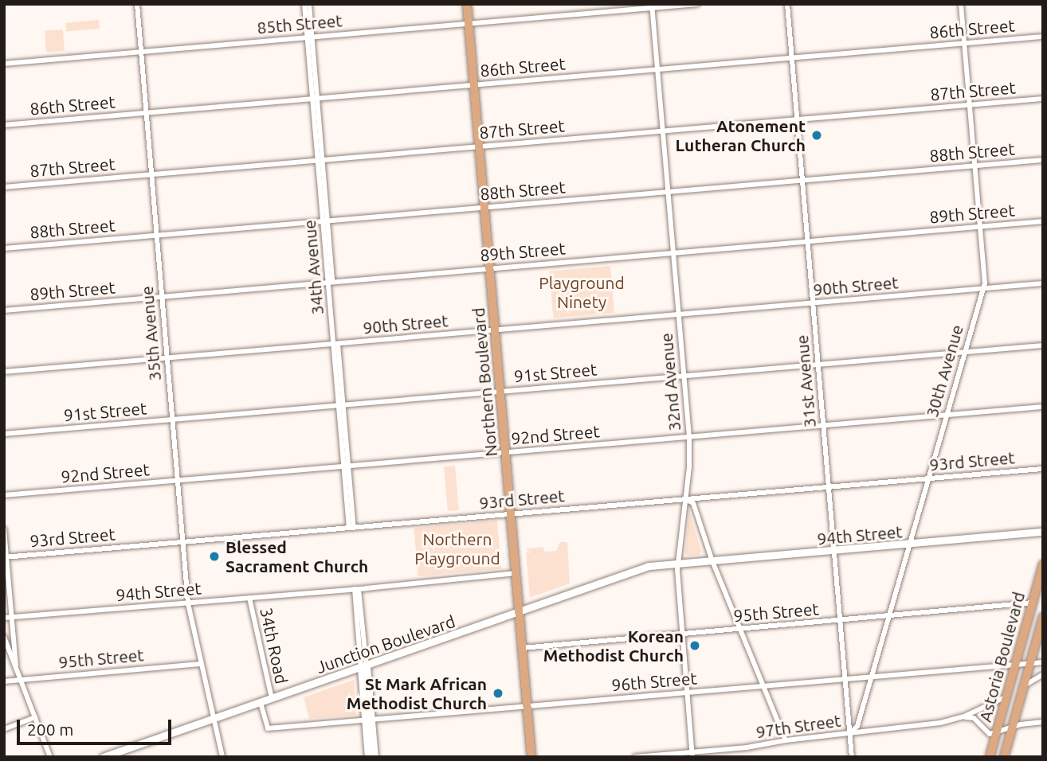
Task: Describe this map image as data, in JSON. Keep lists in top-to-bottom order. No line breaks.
{"streets":{"main road":["Northern Boulevard","94th Street","Junction Boulevard","Astoria Boulevard"],"street":["85th Street","86th Street","87th Street","88th Street","89th Street","34th Avenue","90th Street","35th Avenue","30th Avenue","91st Street","31st Avenue","32nd Avenue","92nd Street","93rd Street","95th Street","34th Road","96th Street","97th Street"]},"crossings":[["85th Street","34th Avenue"],["85th Street","35th Avenue"],["85th Street","Northern Boulevard"],["85th Street","32nd Avenue"],["86th Street","34th Avenue"],["86th Street","35th Avenue"],["86th Street","30th Avenue"],["86th Street","31st Avenue"],["86th Street","Northern Boulevard"],["86th Street","32nd Avenue"],["87th Street","34th Avenue"],["87th Street","35th Avenue"],["87th Street","30th Avenue"],["87th Street","31st Avenue"],["87th Street","Northern Boulevard"],["87th Street","32nd Avenue"],["88th Street","34th Avenue"],["88th Street","35th Avenue"],["88th Street","30th Avenue"],["88th Street","31st Avenue"],["88th Street","Northern Boulevard"],["88th Street","32nd Avenue"],["89th Street","34th Avenue"],["89th Street","35th Avenue"],["89th Street","30th Avenue"],["89th Street","31st Avenue"],["89th Street","Northern Boulevard"],["89th Street","32nd Avenue"],["34th Avenue","90th Street"],["34th Avenue","91st Street"],["34th Avenue","92nd Street"],["34th Avenue","93rd Street"],["90th Street","35th Avenue"],["90th Street","30th Avenue"],["90th Street","31st Avenue"],["90th Street","Northern Boulevard"],["90th Street","32nd Avenue"],["35th Avenue","91st Street"],["35th Avenue","92nd Street"],["35th Avenue","93rd Street"],["35th Avenue","94th Street"],["35th Avenue","95th Street"],["35th Avenue","Junction Boulevard"],["30th Avenue","91st Street"],["30th Avenue","31st Avenue"],["30th Avenue","92nd Street"],["30th Avenue","93rd Street"],["30th Avenue","94th Street"],["30th Avenue","95th Street"],["30th Avenue","96th Street"],["30th Avenue","97th Street"],["91st Street","31st Avenue"],["91st Street","Northern Boulevard"],["91st Street","32nd Avenue"],["31st Avenue","92nd Street"],["31st Avenue","93rd Street"],["31st Avenue","94th Street"],["31st Avenue","95th Street"],["31st Avenue","96th Street"],["31st Avenue","97th Street"],["Northern Boulevard","92nd Street"],["Northern Boulevard","93rd Street"],["Northern Boulevard","94th Street"],["Northern Boulevard","95th Street"],["Northern Boulevard","Junction Boulevard"],["Northern Boulevard","96th Street"],["32nd Avenue","92nd Street"],["32nd Avenue","93rd Street"],["32nd Avenue","94th Street"],["32nd Avenue","95th Street"],["32nd Avenue","Junction Boulevard"],["32nd Avenue","96th Street"],["32nd Avenue","97th Street"],["94th Street","Junction Boulevard"],["94th Street","34th Road"],["95th Street","Astoria Boulevard"],["Junction Boulevard","34th Road"],["34th Road","96th Street"],["Astoria Boulevard","96th Street"],["Astoria Boulevard","97th Street"]],"parks":["Playground Ninety","Northern Playground"],"places":["Atonement Lutheran Church","Blessed Sacrament Church","Korean Methodist Church","St Mark African Methodist Church"],"scale_bar":"200 m"}
